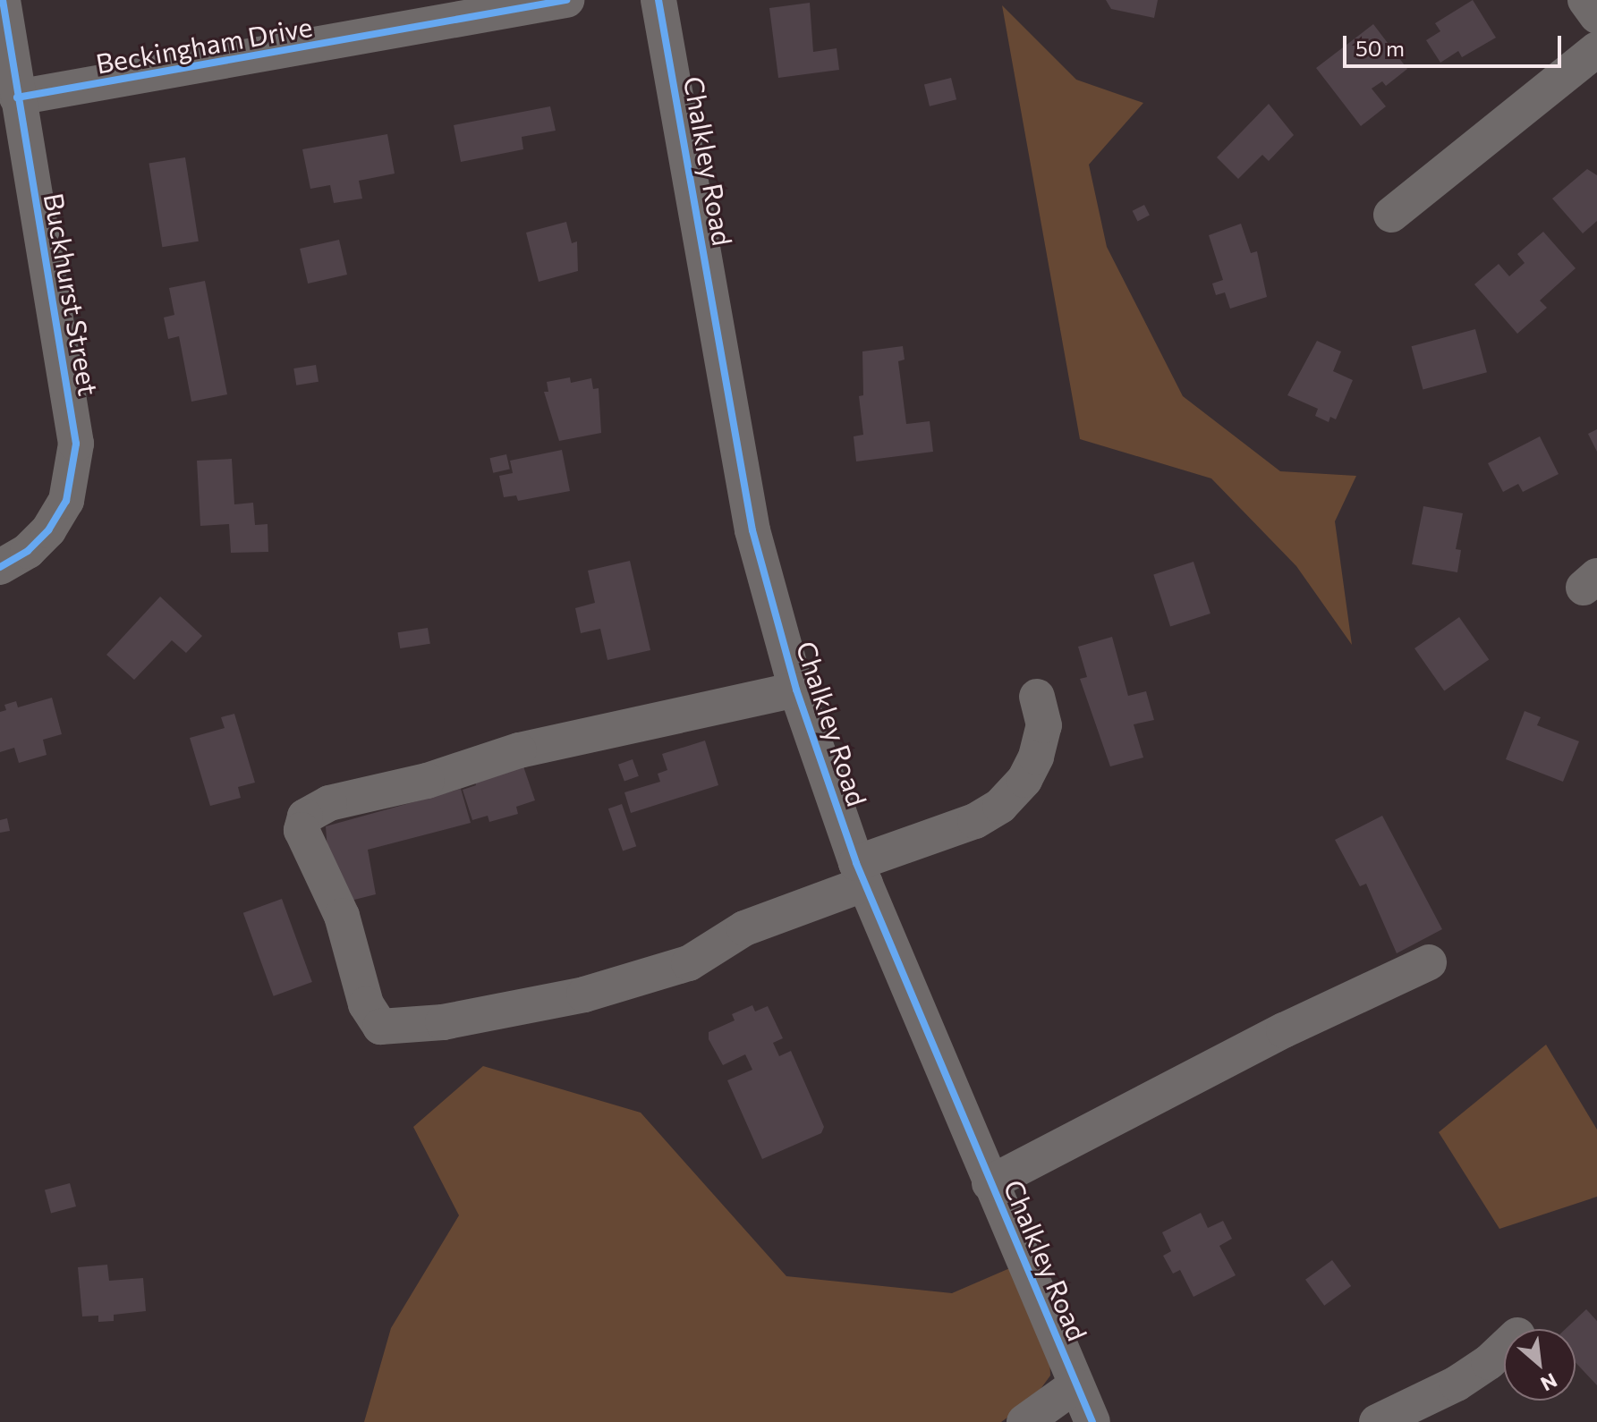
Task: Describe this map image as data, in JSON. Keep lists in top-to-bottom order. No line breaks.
{"streets":{"street":["Beckingham Drive","Chalkley Road","Buckhurst Street"]},"crossings":[["Beckingham Drive","Buckhurst Street"]],"scale_bar":"50 m","north":"bottom right"}
